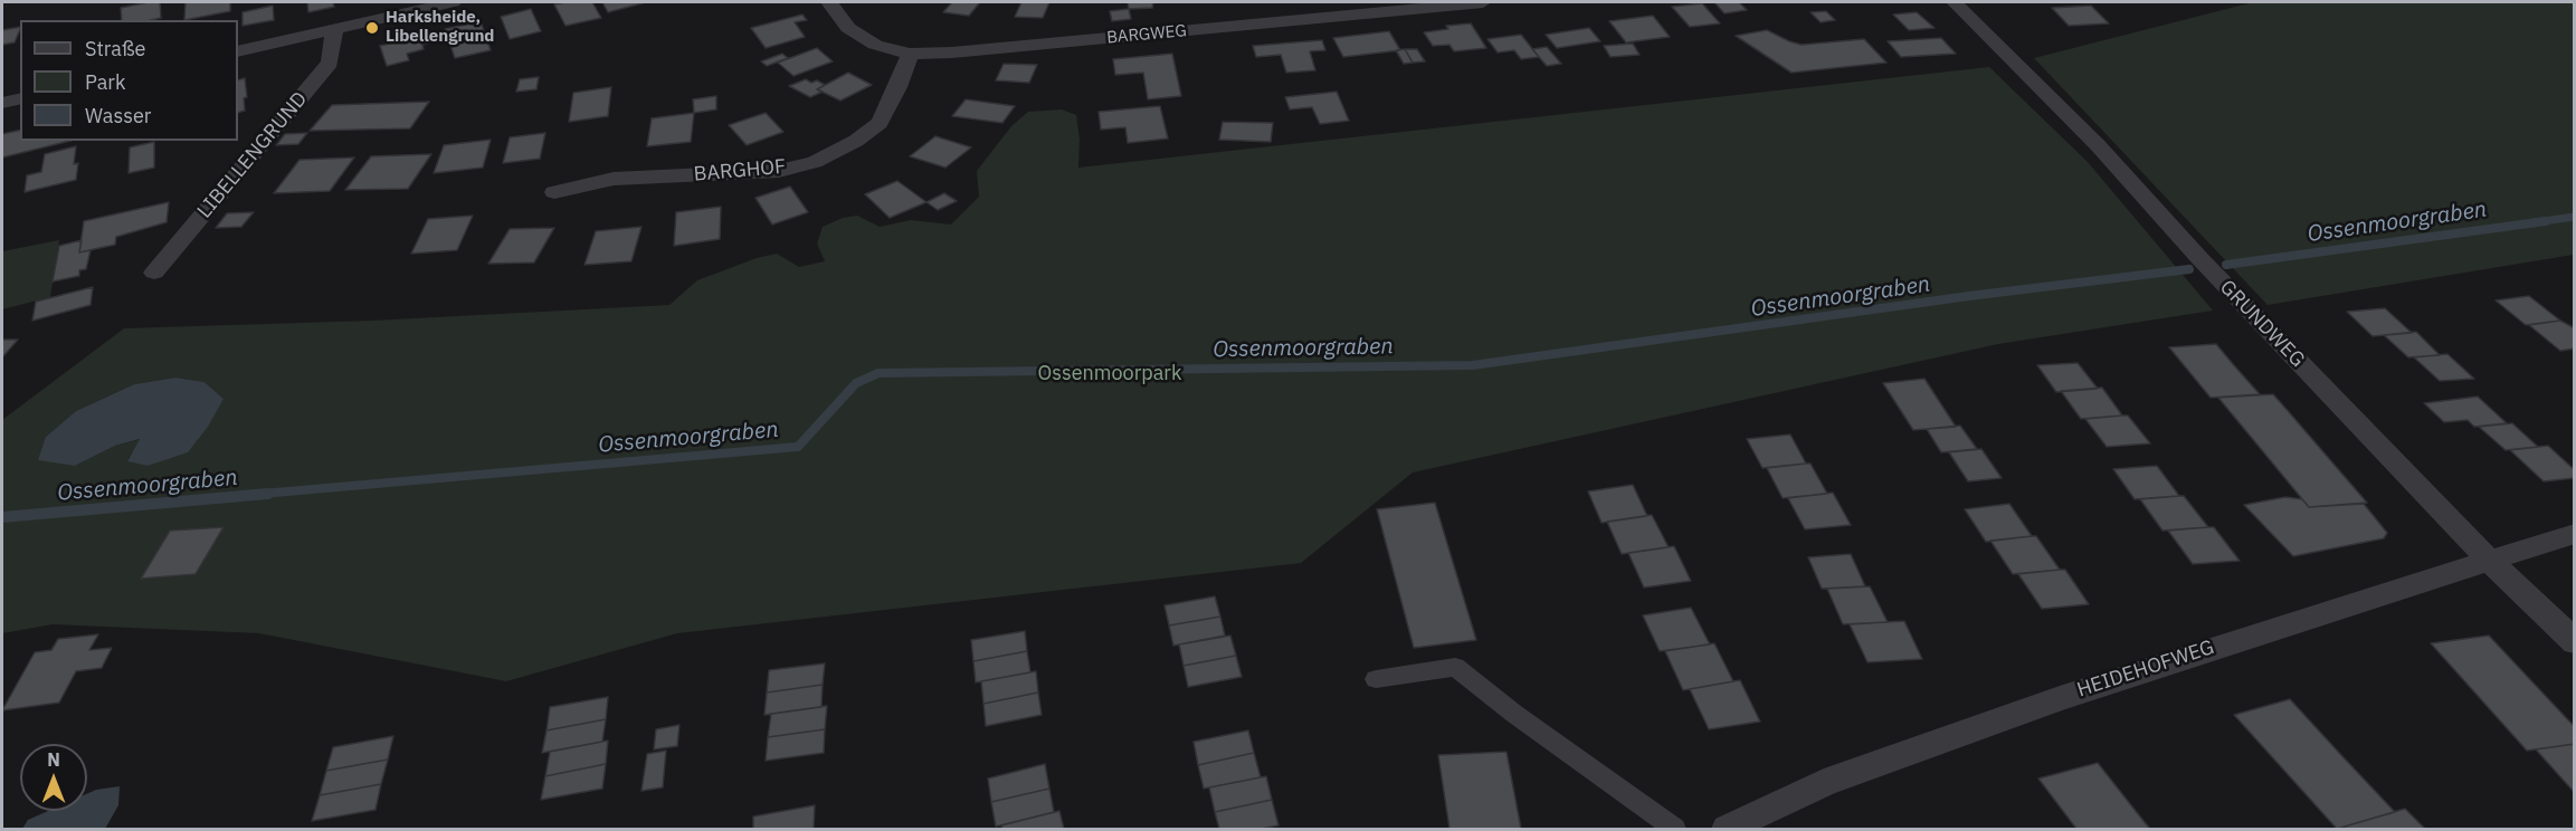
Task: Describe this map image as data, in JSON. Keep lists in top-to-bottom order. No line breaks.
{"streets":{"street":["BARGWEG","LIBELLENGRUND","BARGHOF","GRUNDWEG","HEIDEHOFWEG"]},"crossings":[["BARGWEG","BARGHOF"],["GRUNDWEG","HEIDEHOFWEG"]],"water":["Ossenmoorgraben"],"parks":["Ossenmoorpark"],"places":["Harksheide, Libellengrund"],"legend":["Straße","Park","Wasser"],"north":"top"}
